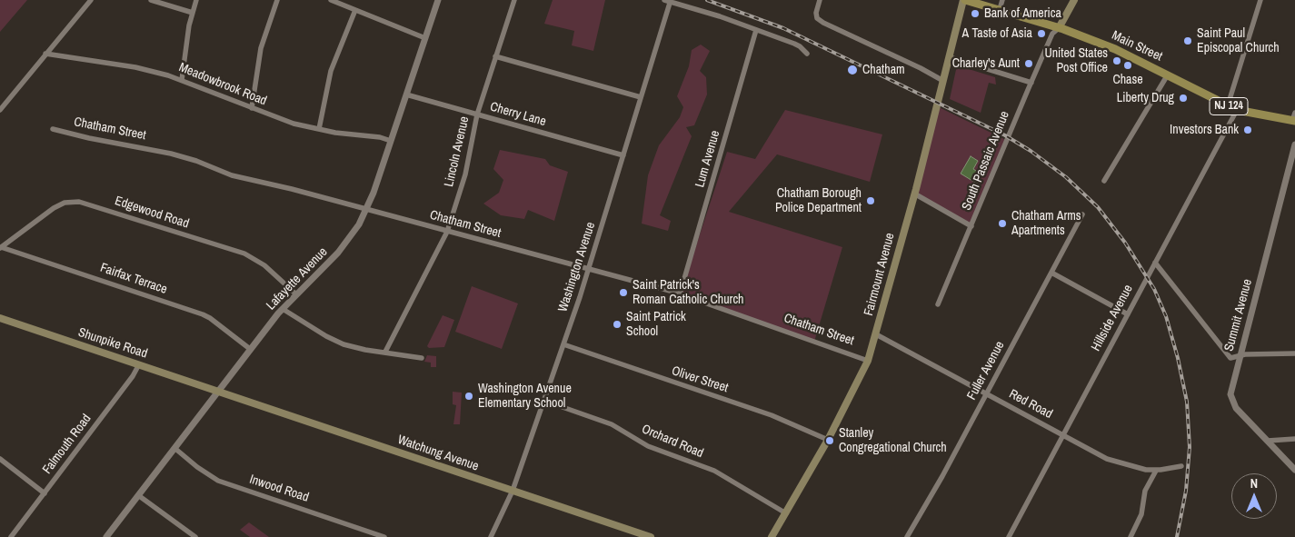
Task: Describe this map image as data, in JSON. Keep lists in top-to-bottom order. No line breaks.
{"streets":{"main road":["Main Street","NJ 124","Fairmount Avenue","Shunpike Road","Watchung Avenue"],"street":["Meadowbrook Road","Cherry Lane","Chatham Street","Lincoln Avenue","Lum Avenue","South Passaic Avenue","Edgewood Road","Washington Avenue","Fairfax Terrace","Lafayette Avenue","Summit Avenue","Hillside Avenue","Fuller Avenue","Oliver Street","Red Road","Orchard Road","Falmouth Road","Inwood Road"]},"crossings":[["Main Street","South Passaic Avenue"],["Main Street","Fairmount Avenue"],["Main Street","Hillside Avenue"],["Meadowbrook Road","Lafayette Avenue"],["Cherry Lane","Lincoln Avenue"],["Cherry Lane","Washington Avenue"],["Cherry Lane","Lafayette Avenue"],["Chatham Street","Lincoln Avenue"],["Chatham Street","Lum Avenue"],["Chatham Street","Washington Avenue"],["Chatham Street","Fairmount Avenue"],["Chatham Street","Lafayette Avenue"],["Edgewood Road","Fairfax Terrace"],["Edgewood Road","Lafayette Avenue"],["Washington Avenue","Oliver Street"],["Washington Avenue","Orchard Road"],["Washington Avenue","Watchung Avenue"],["Fairmount Avenue","Oliver Street"],["Fairmount Avenue","Red Road"],["Fairmount Avenue","Orchard Road"],["Fairfax Terrace","Lafayette Avenue"],["Lafayette Avenue","Shunpike Road"],["Lafayette Avenue","Watchung Avenue"],["Lafayette Avenue","Inwood Road"],["Hillside Avenue","Red Road"],["Shunpike Road","Falmouth Road"],["Shunpike Road","Watchung Avenue"],["Fuller Avenue","Red Road"]],"places":["Bank of America","A Taste of Asia","Saint Paul Episcopal Church","United States Post Office","Charley's Aunt","Chase","Chatham","Liberty Drug","Investors Bank","Chatham Borough Police Department","Chatham Arms Apartments","Saint Patrick's Roman Catholic Church","Saint Patrick School","Washington Avenue Elementary School","Stanley Congregational Church"],"north":"top"}
